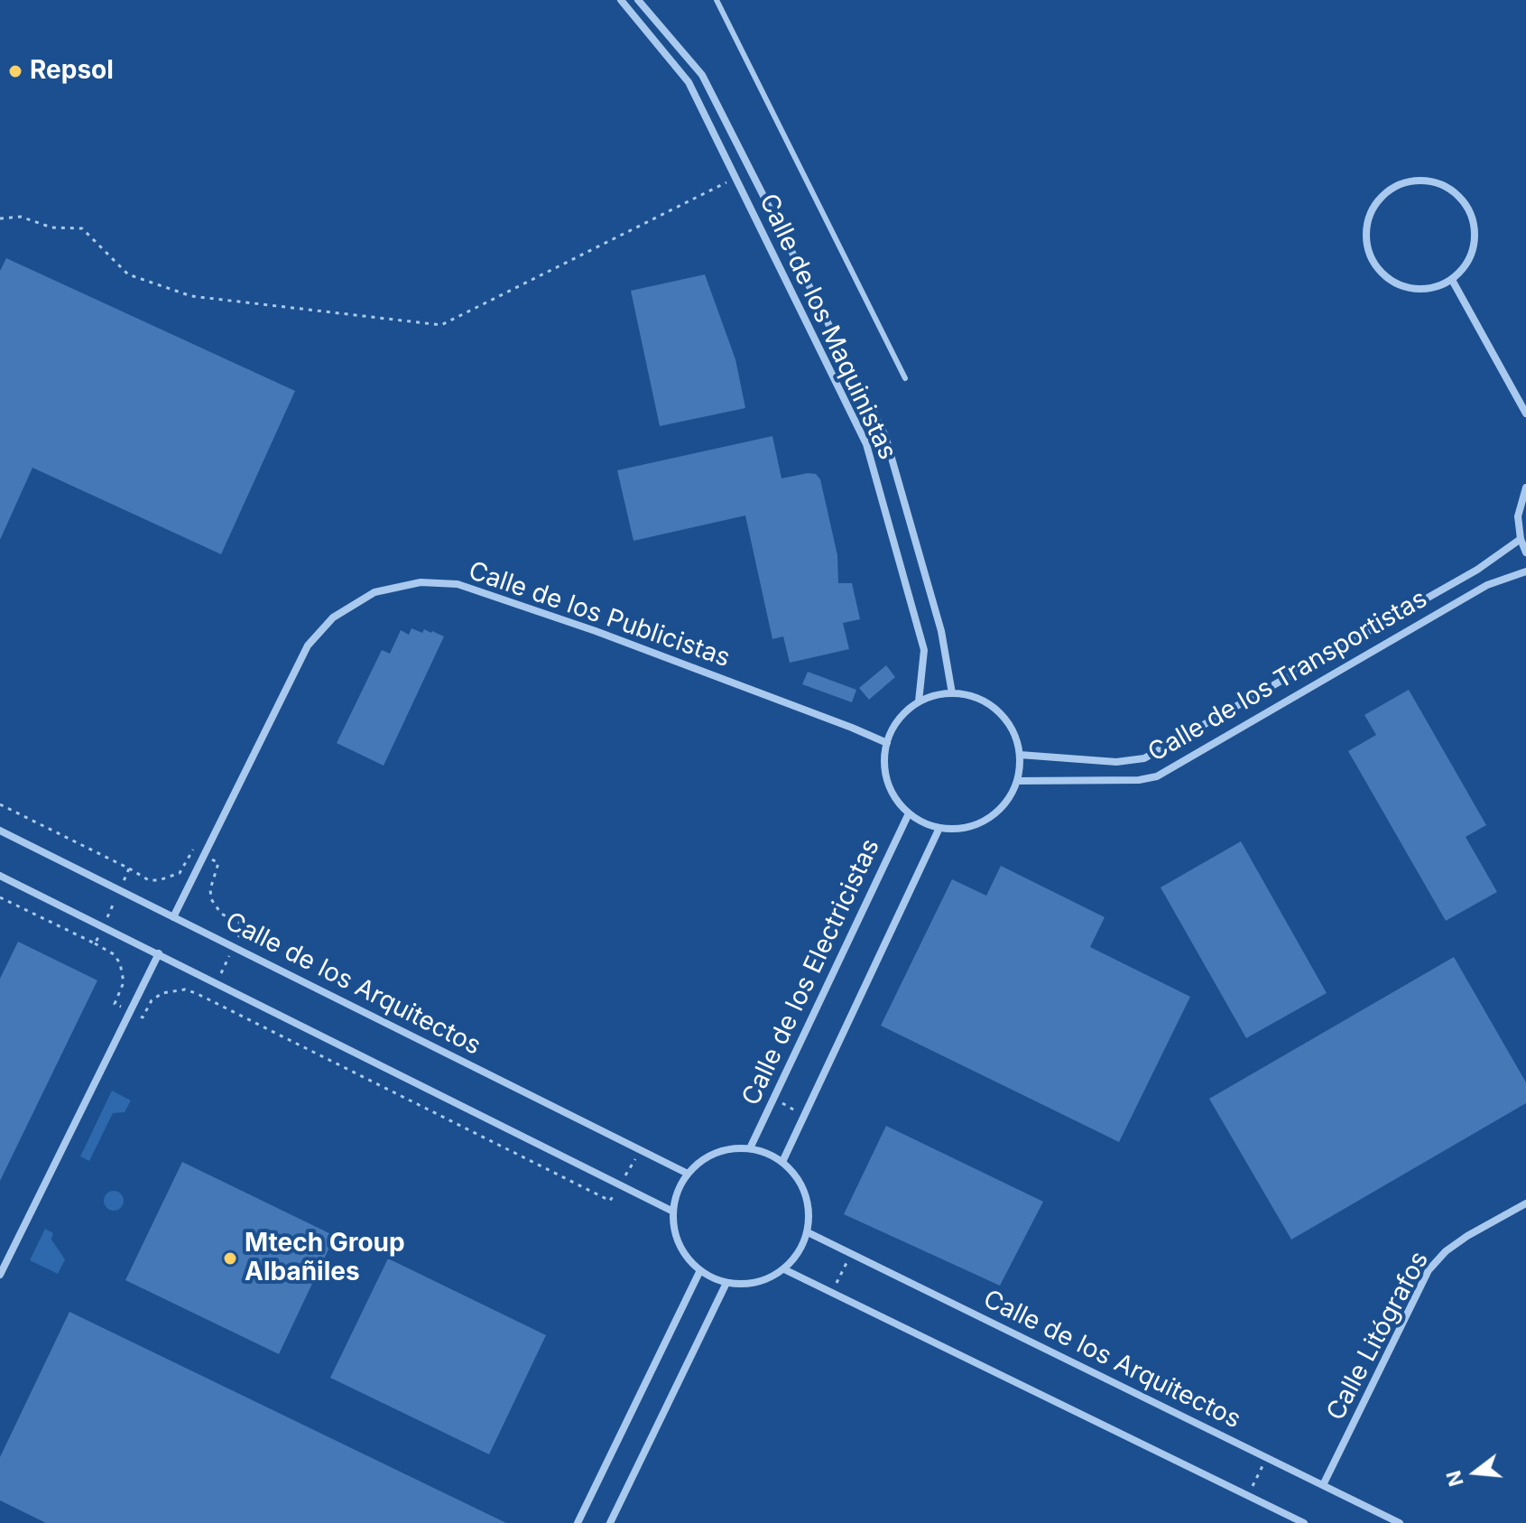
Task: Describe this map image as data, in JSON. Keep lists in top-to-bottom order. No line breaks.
{"streets":{"street":["Calle de los Maquinistas","Calle de los Publicistas","Calle de los Transportistas","Calle de los Electricistas","Calle de los Arquitectos","Calle Litógrafos"]},"crossings":[["Calle de los Maquinistas","Calle de los Publicistas"],["Calle de los Maquinistas","Calle de los Transportistas"],["Calle de los Maquinistas","Calle de los Electricistas"],["Calle de los Publicistas","Calle de los Transportistas"],["Calle de los Publicistas","Calle de los Electricistas"],["Calle de los Publicistas","Calle de los Arquitectos"],["Calle de los Transportistas","Calle de los Electricistas"],["Calle de los Electricistas","Calle de los Arquitectos"],["Calle de los Arquitectos","Calle Litógrafos"]],"places":["Repsol","Mtech Group Albañiles"],"north":"left"}
